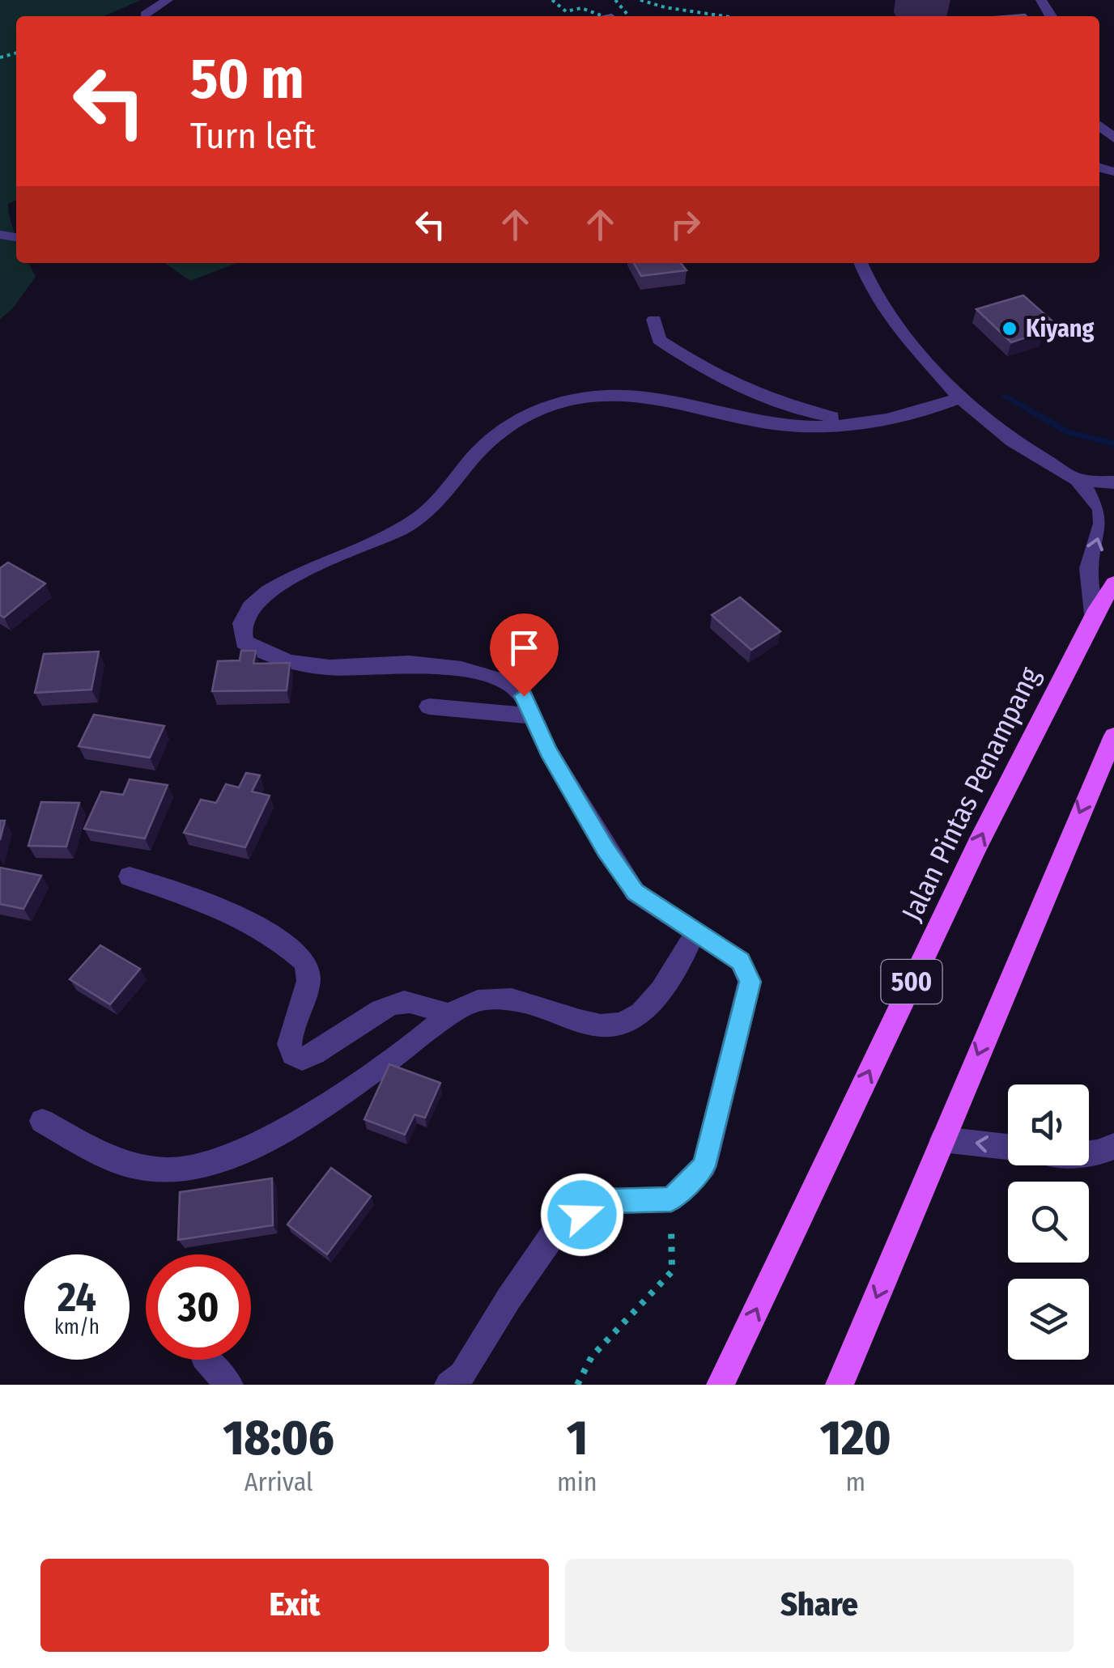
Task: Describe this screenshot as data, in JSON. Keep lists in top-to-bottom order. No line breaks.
{"streets":{"main road":["Jalan Pintas Penampang","500"]},"places":["Kiyang"],"page":{"turn":["50 m","Turn left"],"speed":"24 km/h","limit":"30","eta":["18:06","Arrival","1","min","120","m"],"buttons":["Exit","Share"]}}
